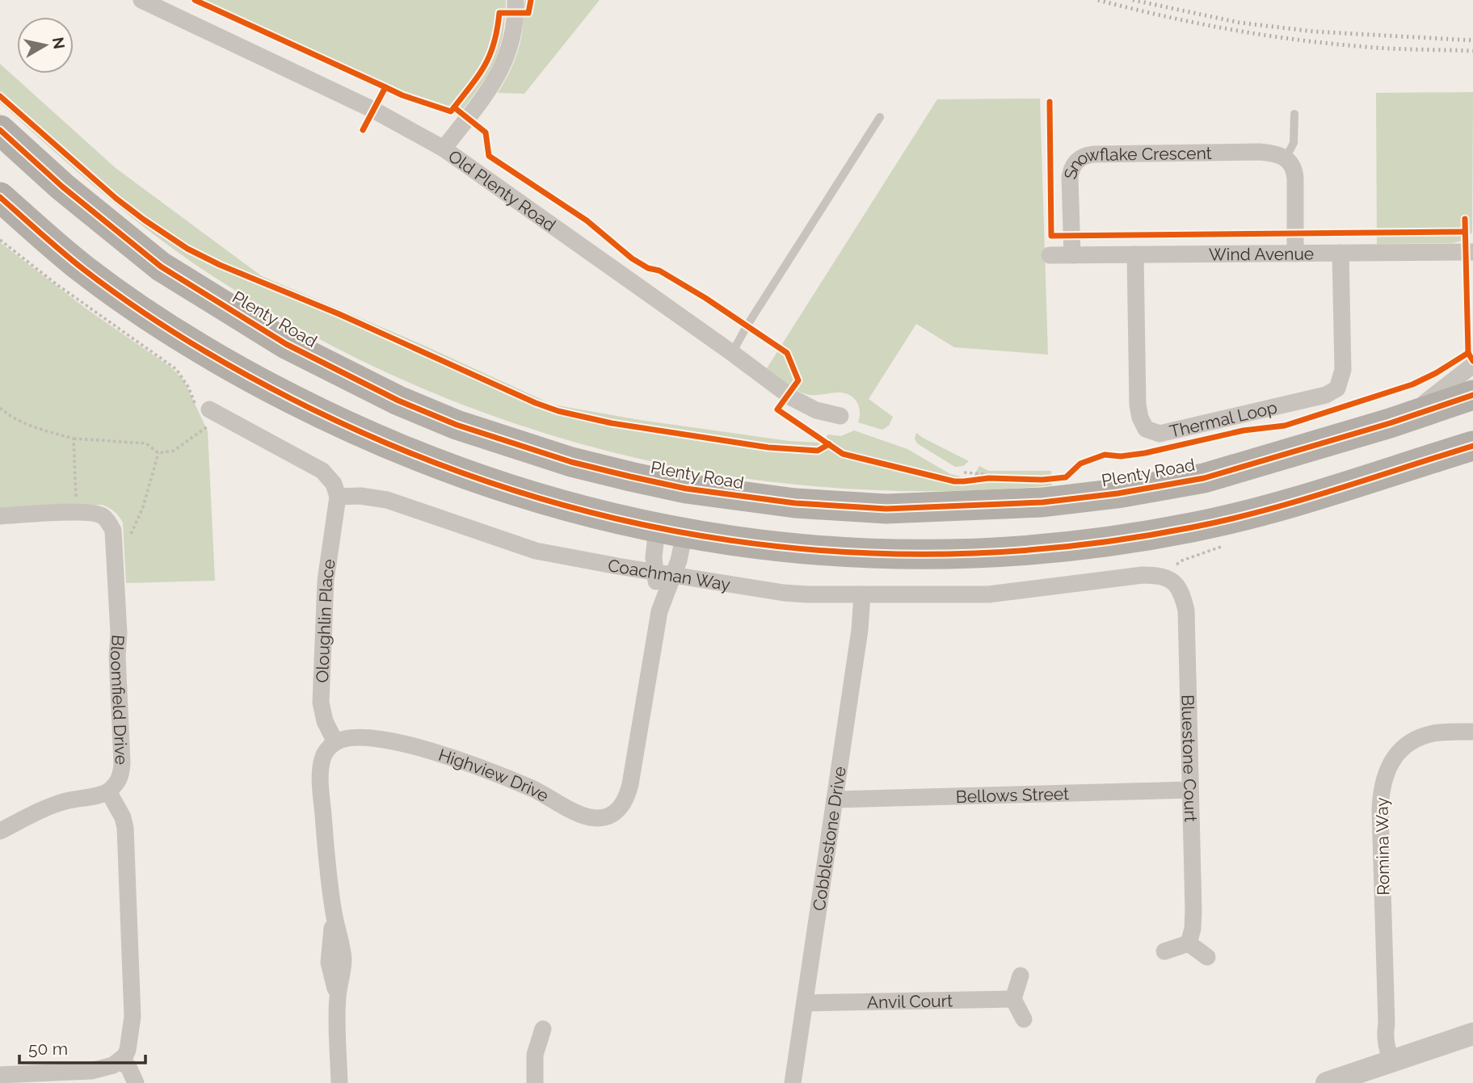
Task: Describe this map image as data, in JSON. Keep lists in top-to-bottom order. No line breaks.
{"streets":{"highway":["Plenty Road"],"street":["Snowflake Crescent","Old Plenty Road","Wind Avenue","Thermal Loop","Coachman Way","Oloughlin Place","Bloomfield Drive","Bluestone Court","Highview Drive","Bellows Street","Cobblestone Drive","Romina Way","Anvil Court"]},"crossings":[["Snowflake Crescent","Wind Avenue"],["Wind Avenue","Thermal Loop"],["Coachman Way","Oloughlin Place"],["Coachman Way","Bluestone Court"],["Coachman Way","Highview Drive"],["Coachman Way","Cobblestone Drive"],["Oloughlin Place","Highview Drive"],["Bluestone Court","Bellows Street"],["Bellows Street","Cobblestone Drive"],["Cobblestone Drive","Anvil Court"]],"scale_bar":"50 m","north":"right"}
